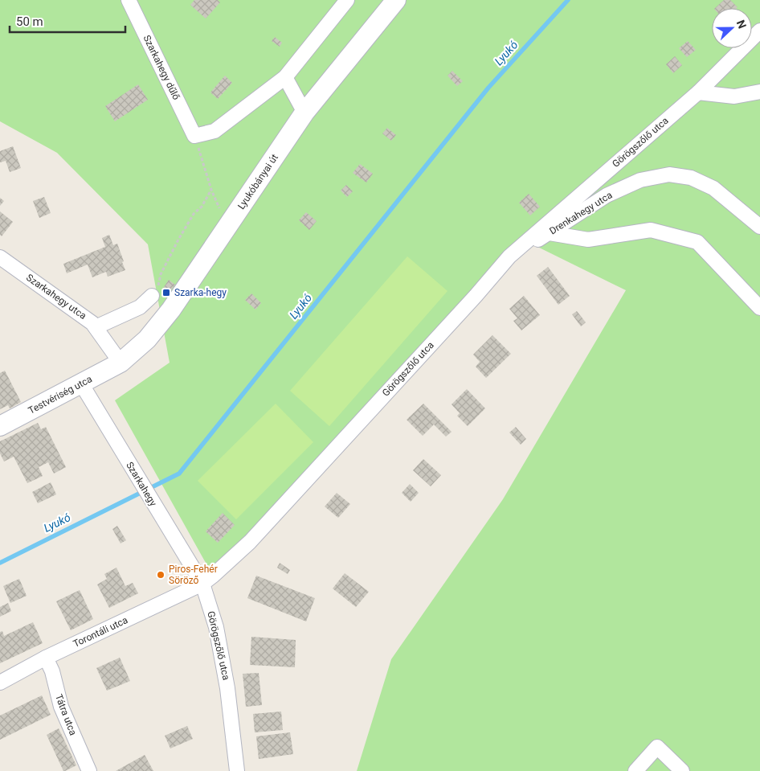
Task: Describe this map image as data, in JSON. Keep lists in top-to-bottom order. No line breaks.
{"streets":{"main road":["Lyukóbányai út","Testvériség utca"],"street":["Szarkahegy dűlő","Görögszőlő utca","Drenkahegy utca","Szarkahegy utca","Szarkahegy","Torontáli utca","Tátra utca"]},"crossings":[["Görögszőlő utca","Drenkahegy utca"],["Görögszőlő utca","Szarkahegy"],["Görögszőlő utca","Torontáli utca"],["Lyukóbányai út","Szarkahegy utca"],["Lyukóbányai út","Testvériség utca"],["Szarkahegy utca","Testvériség utca"],["Testvériség utca","Szarkahegy"],["Szarkahegy","Torontáli utca"],["Torontáli utca","Tátra utca"]],"water":["Lyukó"],"places":{"transit":["Szarka-hegy"],"other":["Piros-Fehér Söröző"]},"scale_bar":"50 m","north":"right"}
